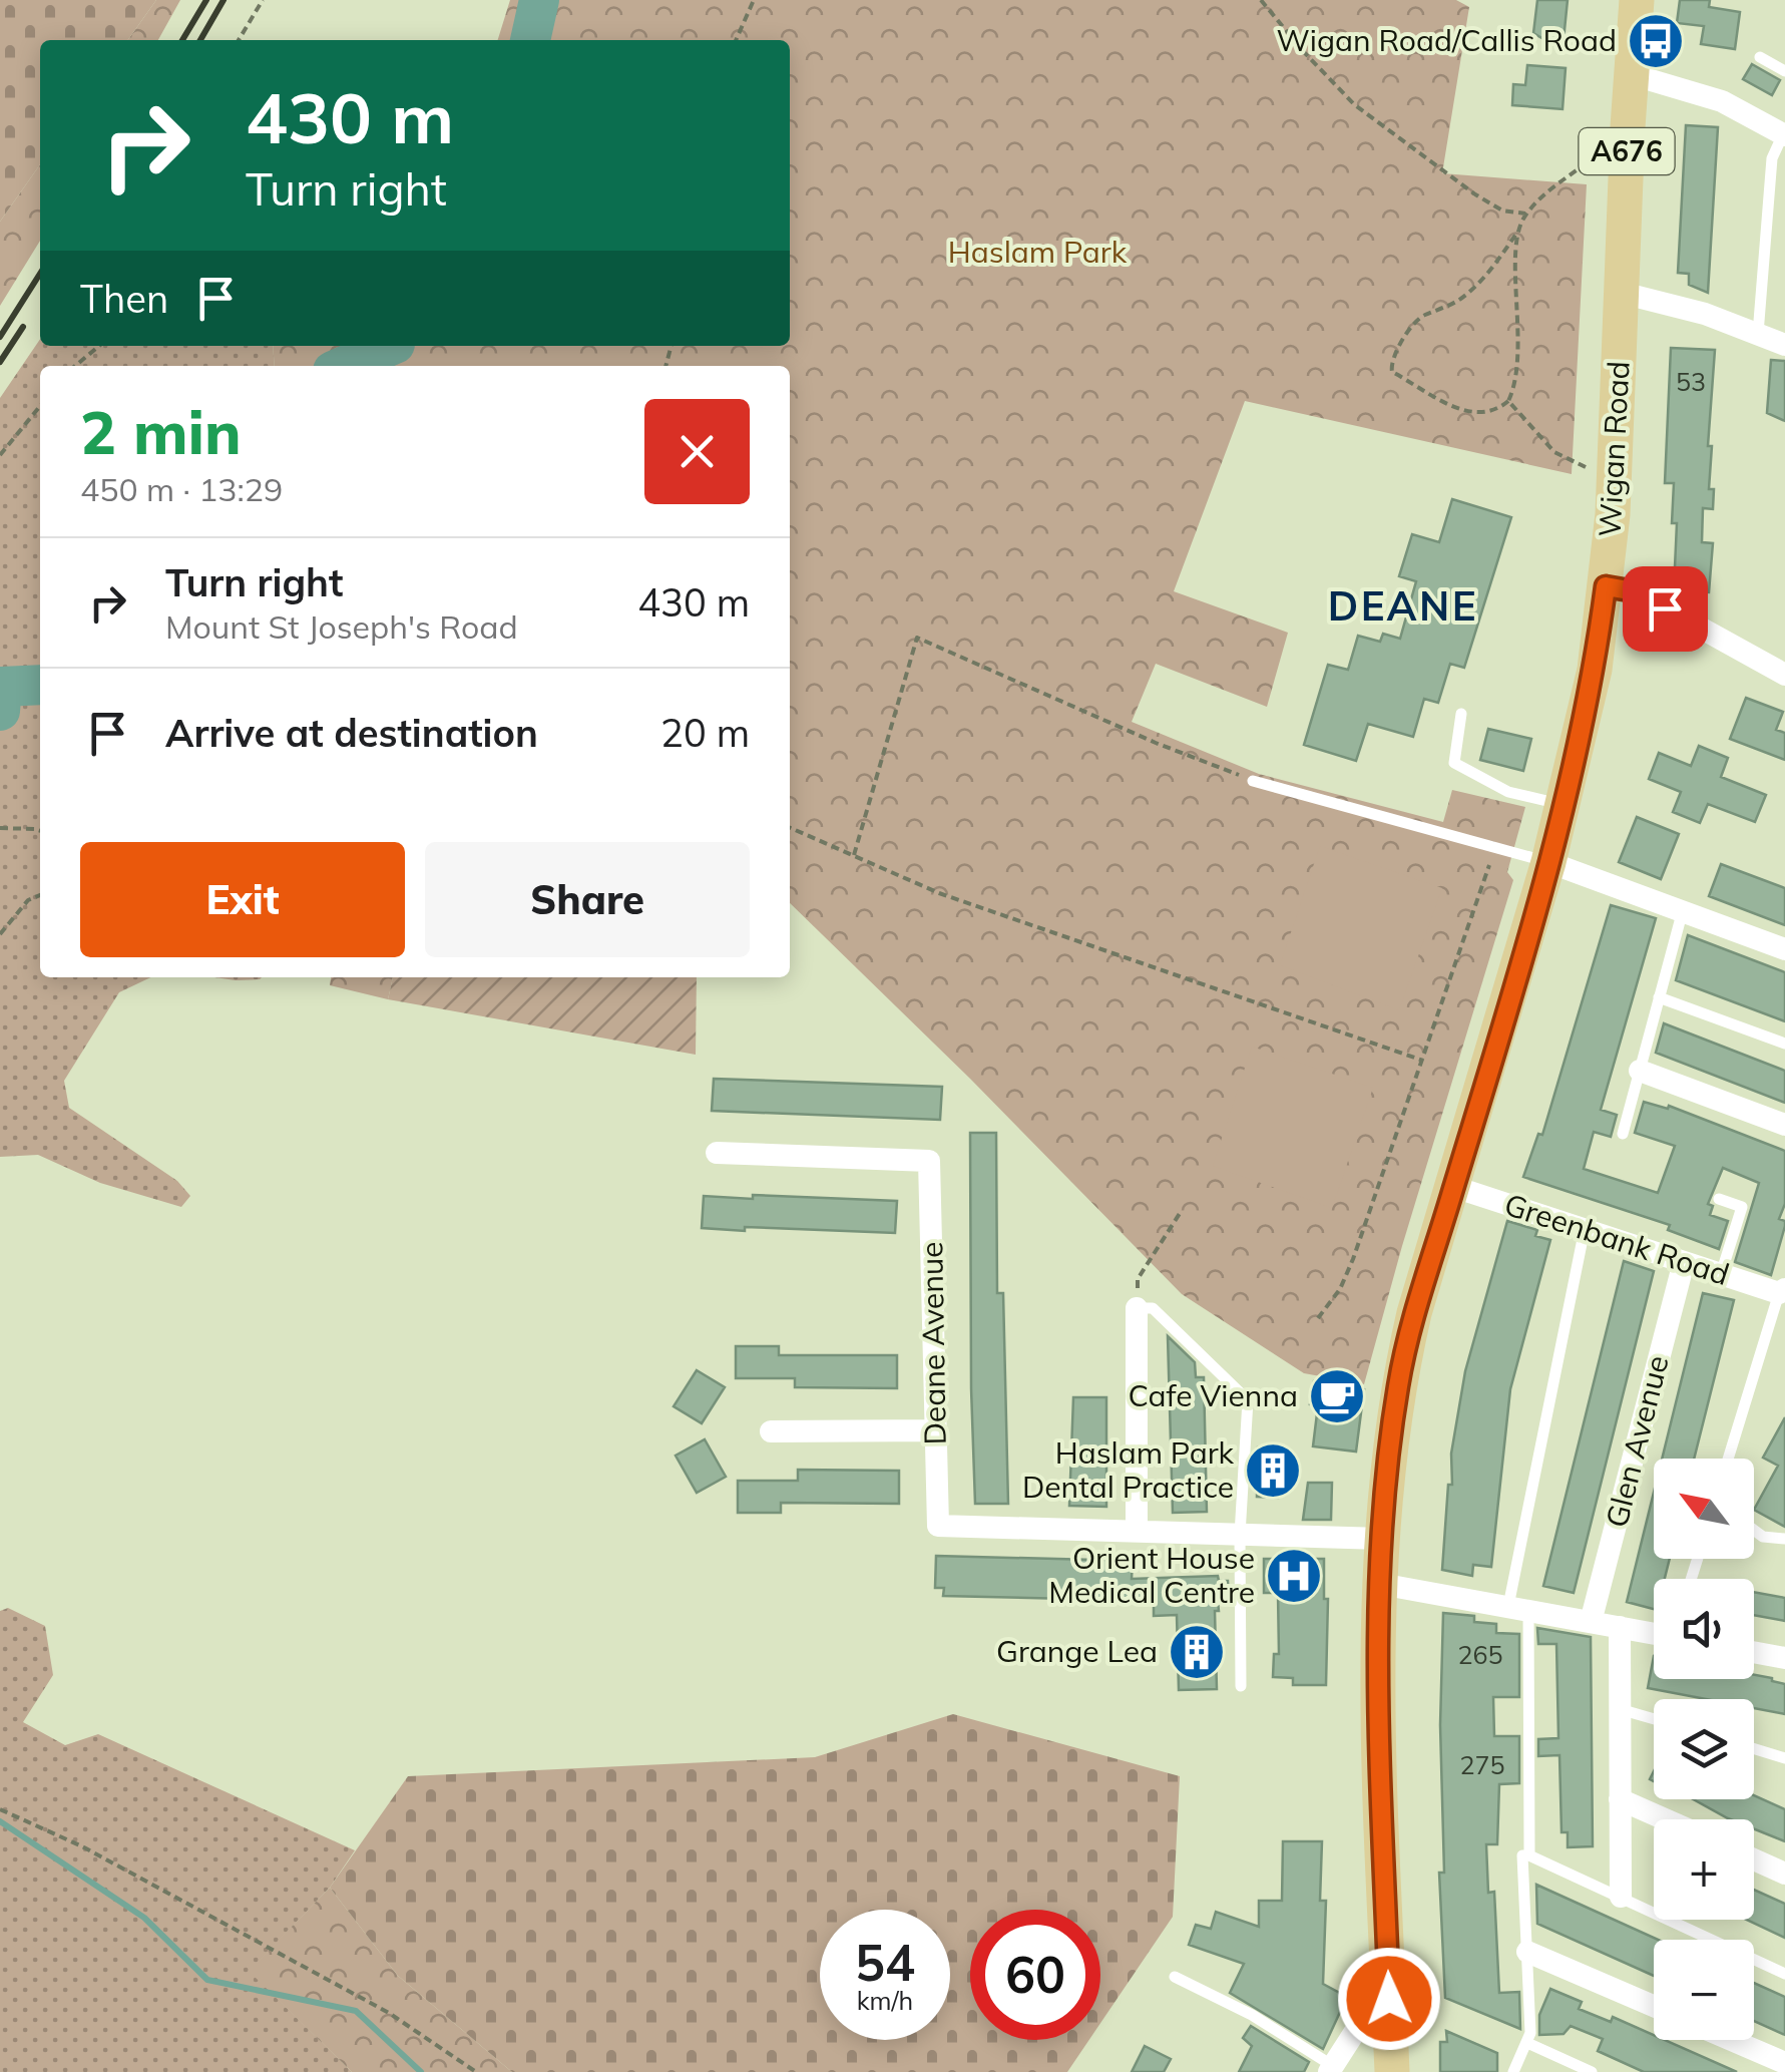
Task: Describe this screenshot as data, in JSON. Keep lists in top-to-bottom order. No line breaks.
{"streets":{"main road":["A676","Wigan Road"],"street":["Greenbank Road","Deane Avenue","Glen Avenue"]},"crossings":[["Wigan Road","Greenbank Road"],["Greenbank Road","Glen Avenue"]],"districts":["DEANE"],"parks":["Haslam Park"],"places":{"bus stop":["Wigan Road/Callis Road"],"cafe":["Cafe Vienna"],"building":["Haslam Park Dental Practice","Grange Lea"],"hospital":["Orient House Medical Centre"]},"house_numbers":["53","265","275"],"north":"top left","page":{"turn":["430 m","Turn right"],"then":"Then","heading":["2 min","450 m · 13:29"],"list":[{"name":"Turn right","note":"Mount St Joseph's Road","value":"430 m"},{"name":"Arrive at destination","value":"20 m"}],"buttons":["Exit","Share"],"map_buttons":["+","−"],"speed":"54 km/h","limit":"60"}}
